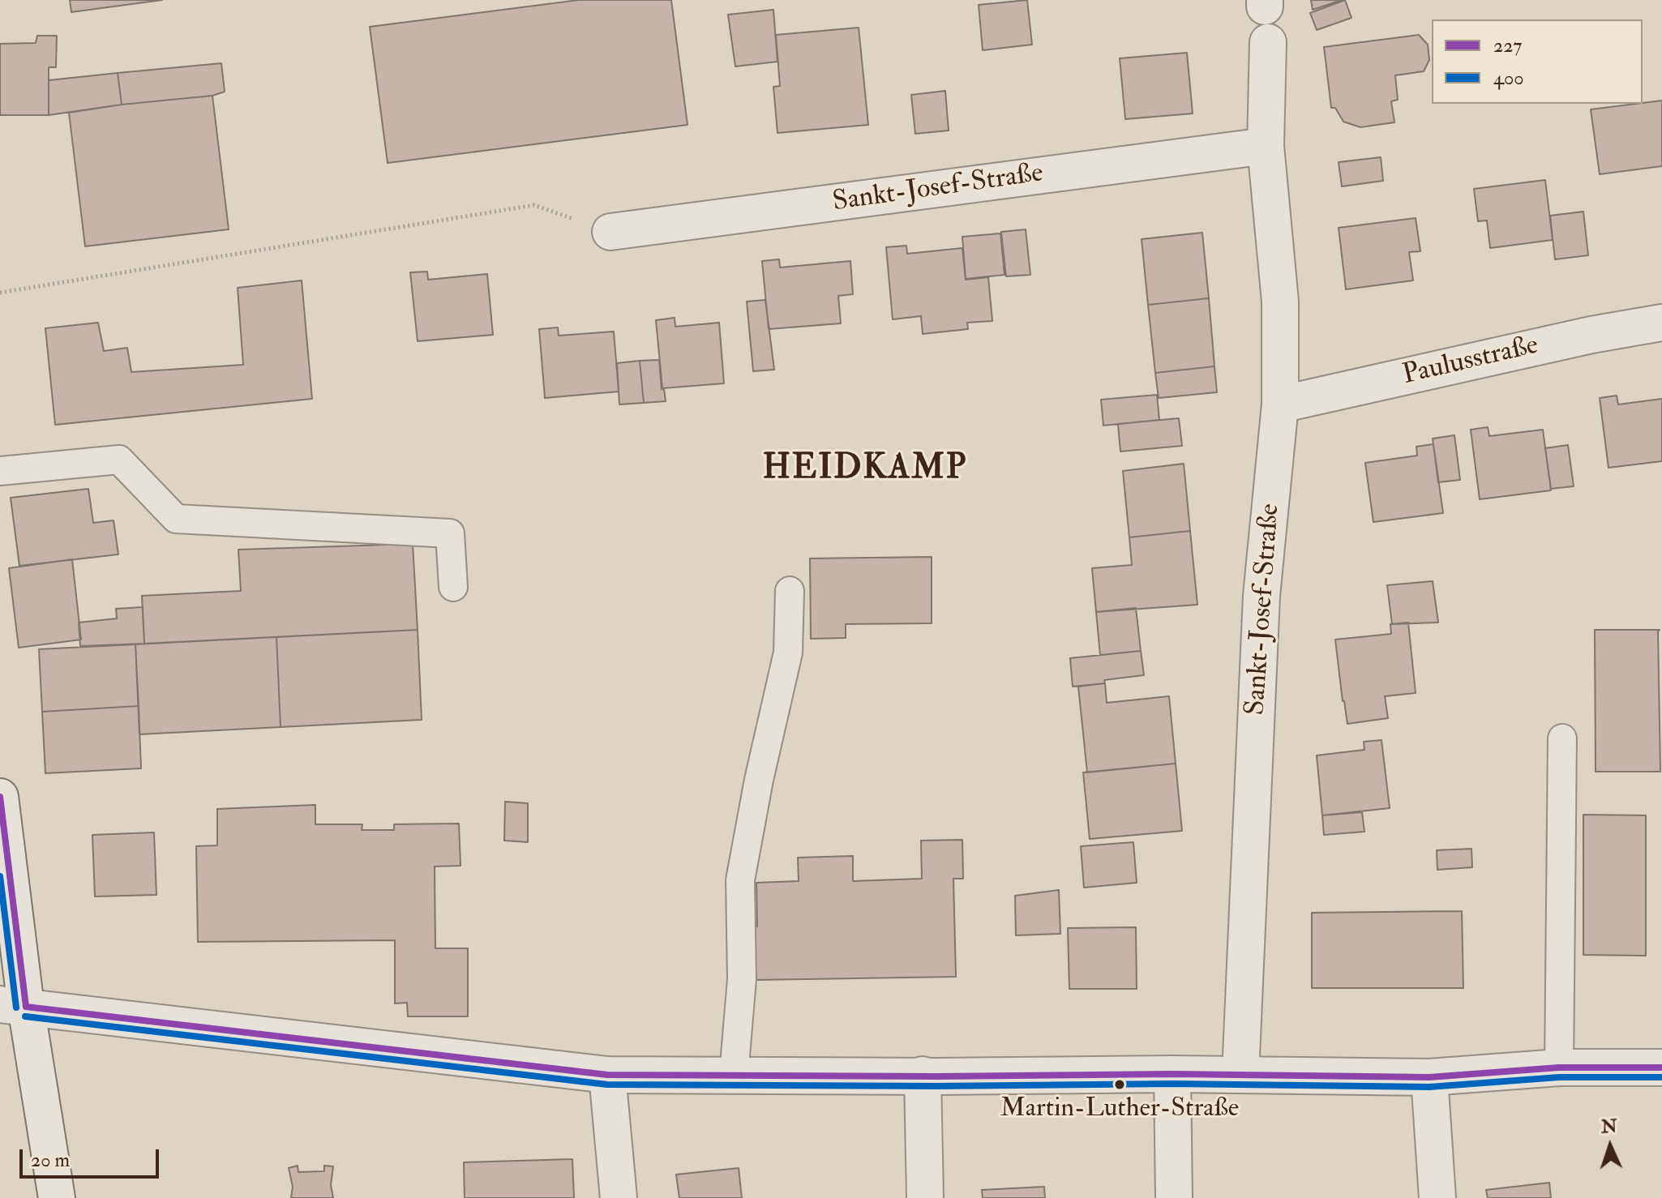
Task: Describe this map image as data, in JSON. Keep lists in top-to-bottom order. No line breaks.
{"streets":{"street":["Sankt-Josef-Straße","Paulusstraße"]},"crossings":[["Sankt-Josef-Straße","Paulusstraße"]],"districts":["HEIDKAMP"],"places":["Martin-Luther-Straße"],"lines":["transit line 227","transit line 400"],"legend":["227","400"],"scale_bar":"20 m","north":"top"}
